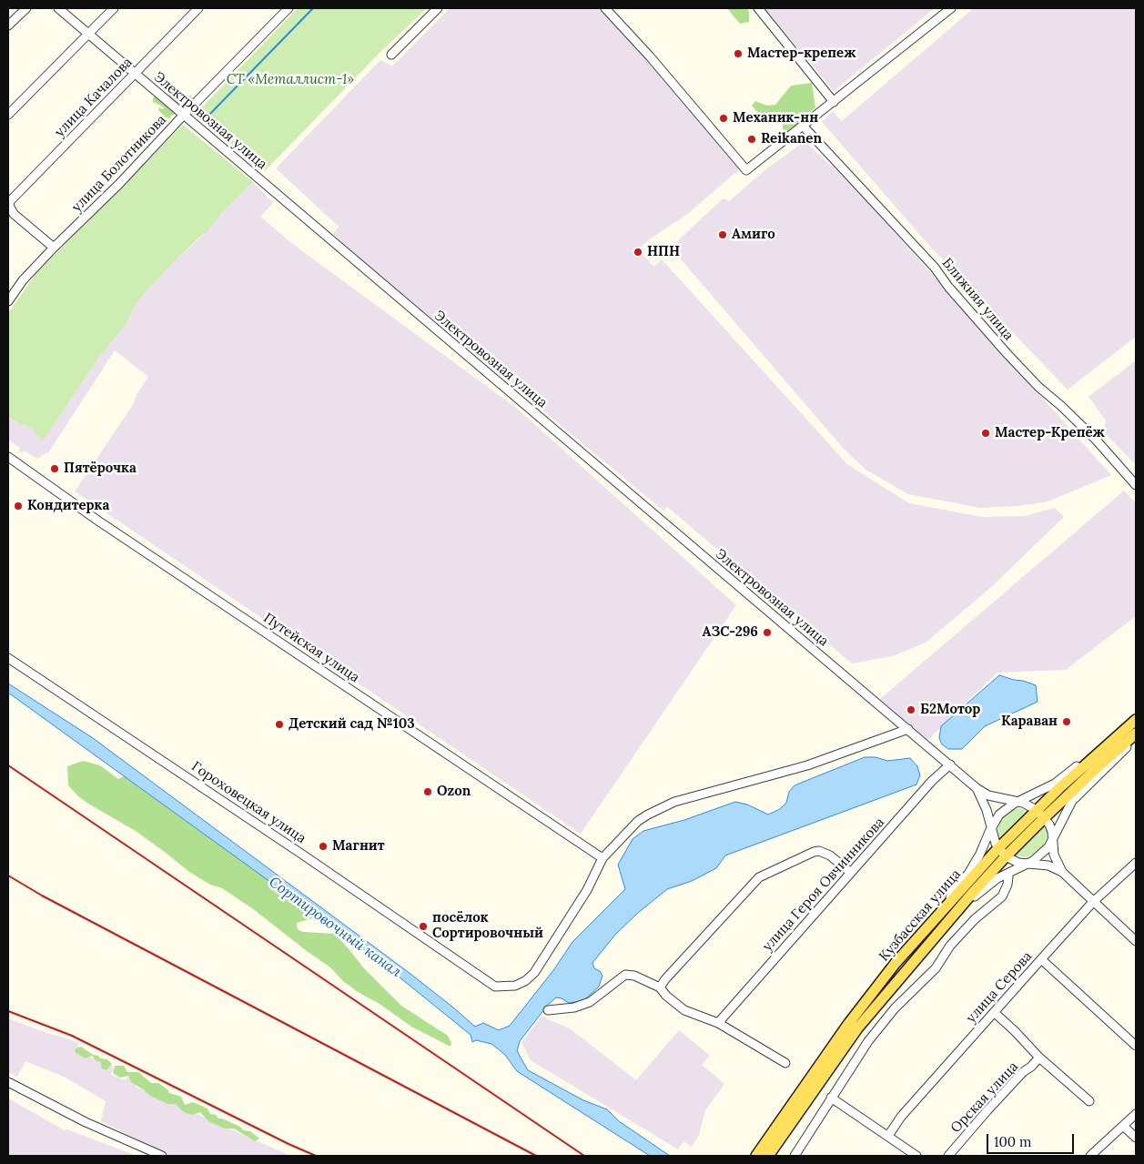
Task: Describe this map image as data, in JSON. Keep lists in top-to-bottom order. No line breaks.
{"streets":{"main road":["Кузбасская улица"],"street":["улица Качалова","Электровозная улица","улица Болотникова","Ближняя улица","Путейская улица","Гороховецкая улица","улица Героя Овчинникова","улица Серова","Орская улица"]},"crossings":[["улица Качалова","Электровозная улица"],["Электровозная улица","улица Болотникова"],["Электровозная улица","улица Героя Овчинникова"],["Путейская улица","Гороховецкая улица"]],"water":["Сортировочный канал"],"parks":["СТ «Металлист-1»"],"places":["Мастер-крепеж","Механик-нн","Reikanen","Амиго","НПН","Мастер-Крепёж","Пятёрочка","Кондитерка","АЗС-296","Б2Мотор","Караван","Детский сад №103","Ozon","Магнит","посёлок Сортировочный"],"scale_bar":"100 m"}
